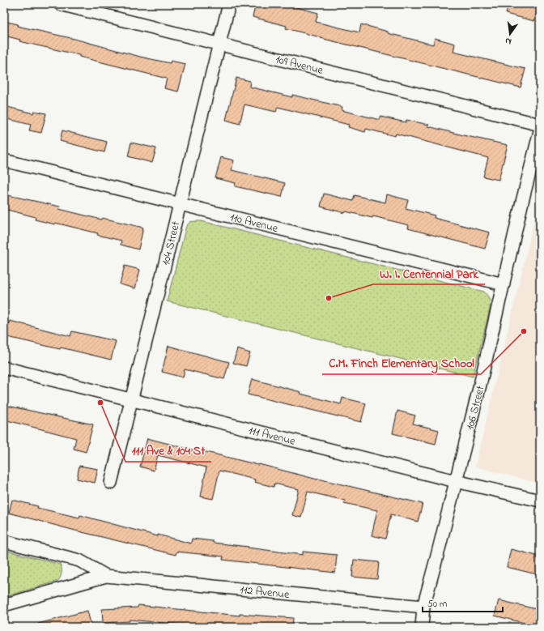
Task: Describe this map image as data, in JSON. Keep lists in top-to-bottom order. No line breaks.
{"streets":{"street":["109 Avenue","110 Avenue","104 Street","106 Street","111 Avenue","112 Avenue"]},"crossings":[["109 Avenue","104 Street"],["110 Avenue","104 Street"],["110 Avenue","106 Street"],["104 Street","111 Avenue"],["106 Street","111 Avenue"],["106 Street","112 Avenue"]],"places":["W. I. Centennial Park","C.M. Finch Elementary School","111 Ave & 104 St"],"scale_bar":"50 m","north":"bottom"}
